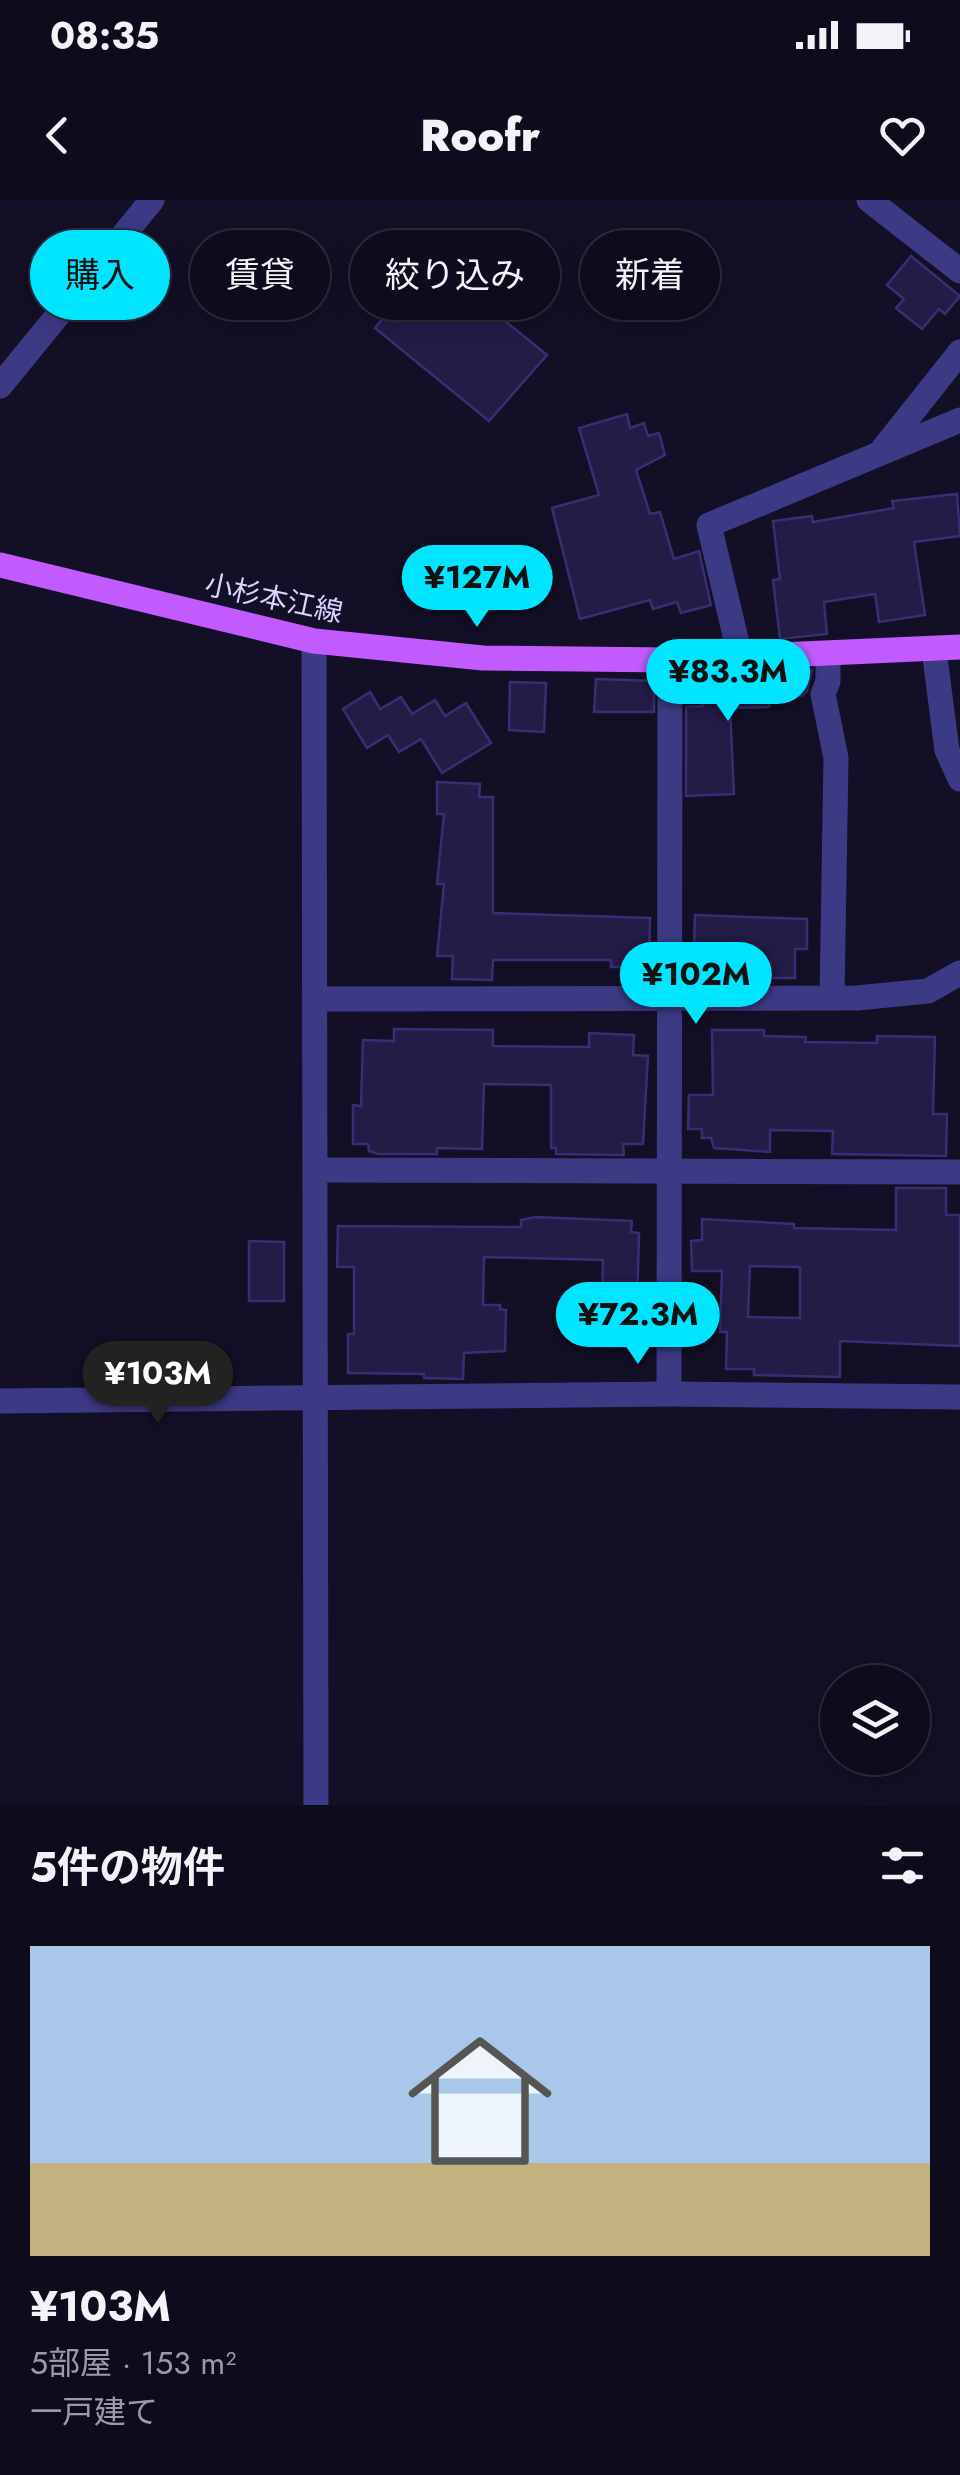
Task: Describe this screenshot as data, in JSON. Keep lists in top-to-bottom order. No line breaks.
{"streets":{"main road":["小杉本江線"]},"page":{"status":"08:35","header":"Roofr","chip":["購入","賃貸","絞り込み","新着"],"price":["¥127M","¥83.3M","¥102M","¥72.3M","¥103M"],"heading":"5件の物件","list":[{"name":"¥103M","note":"5部屋 · 153 m² · 一戸建て"}]}}
